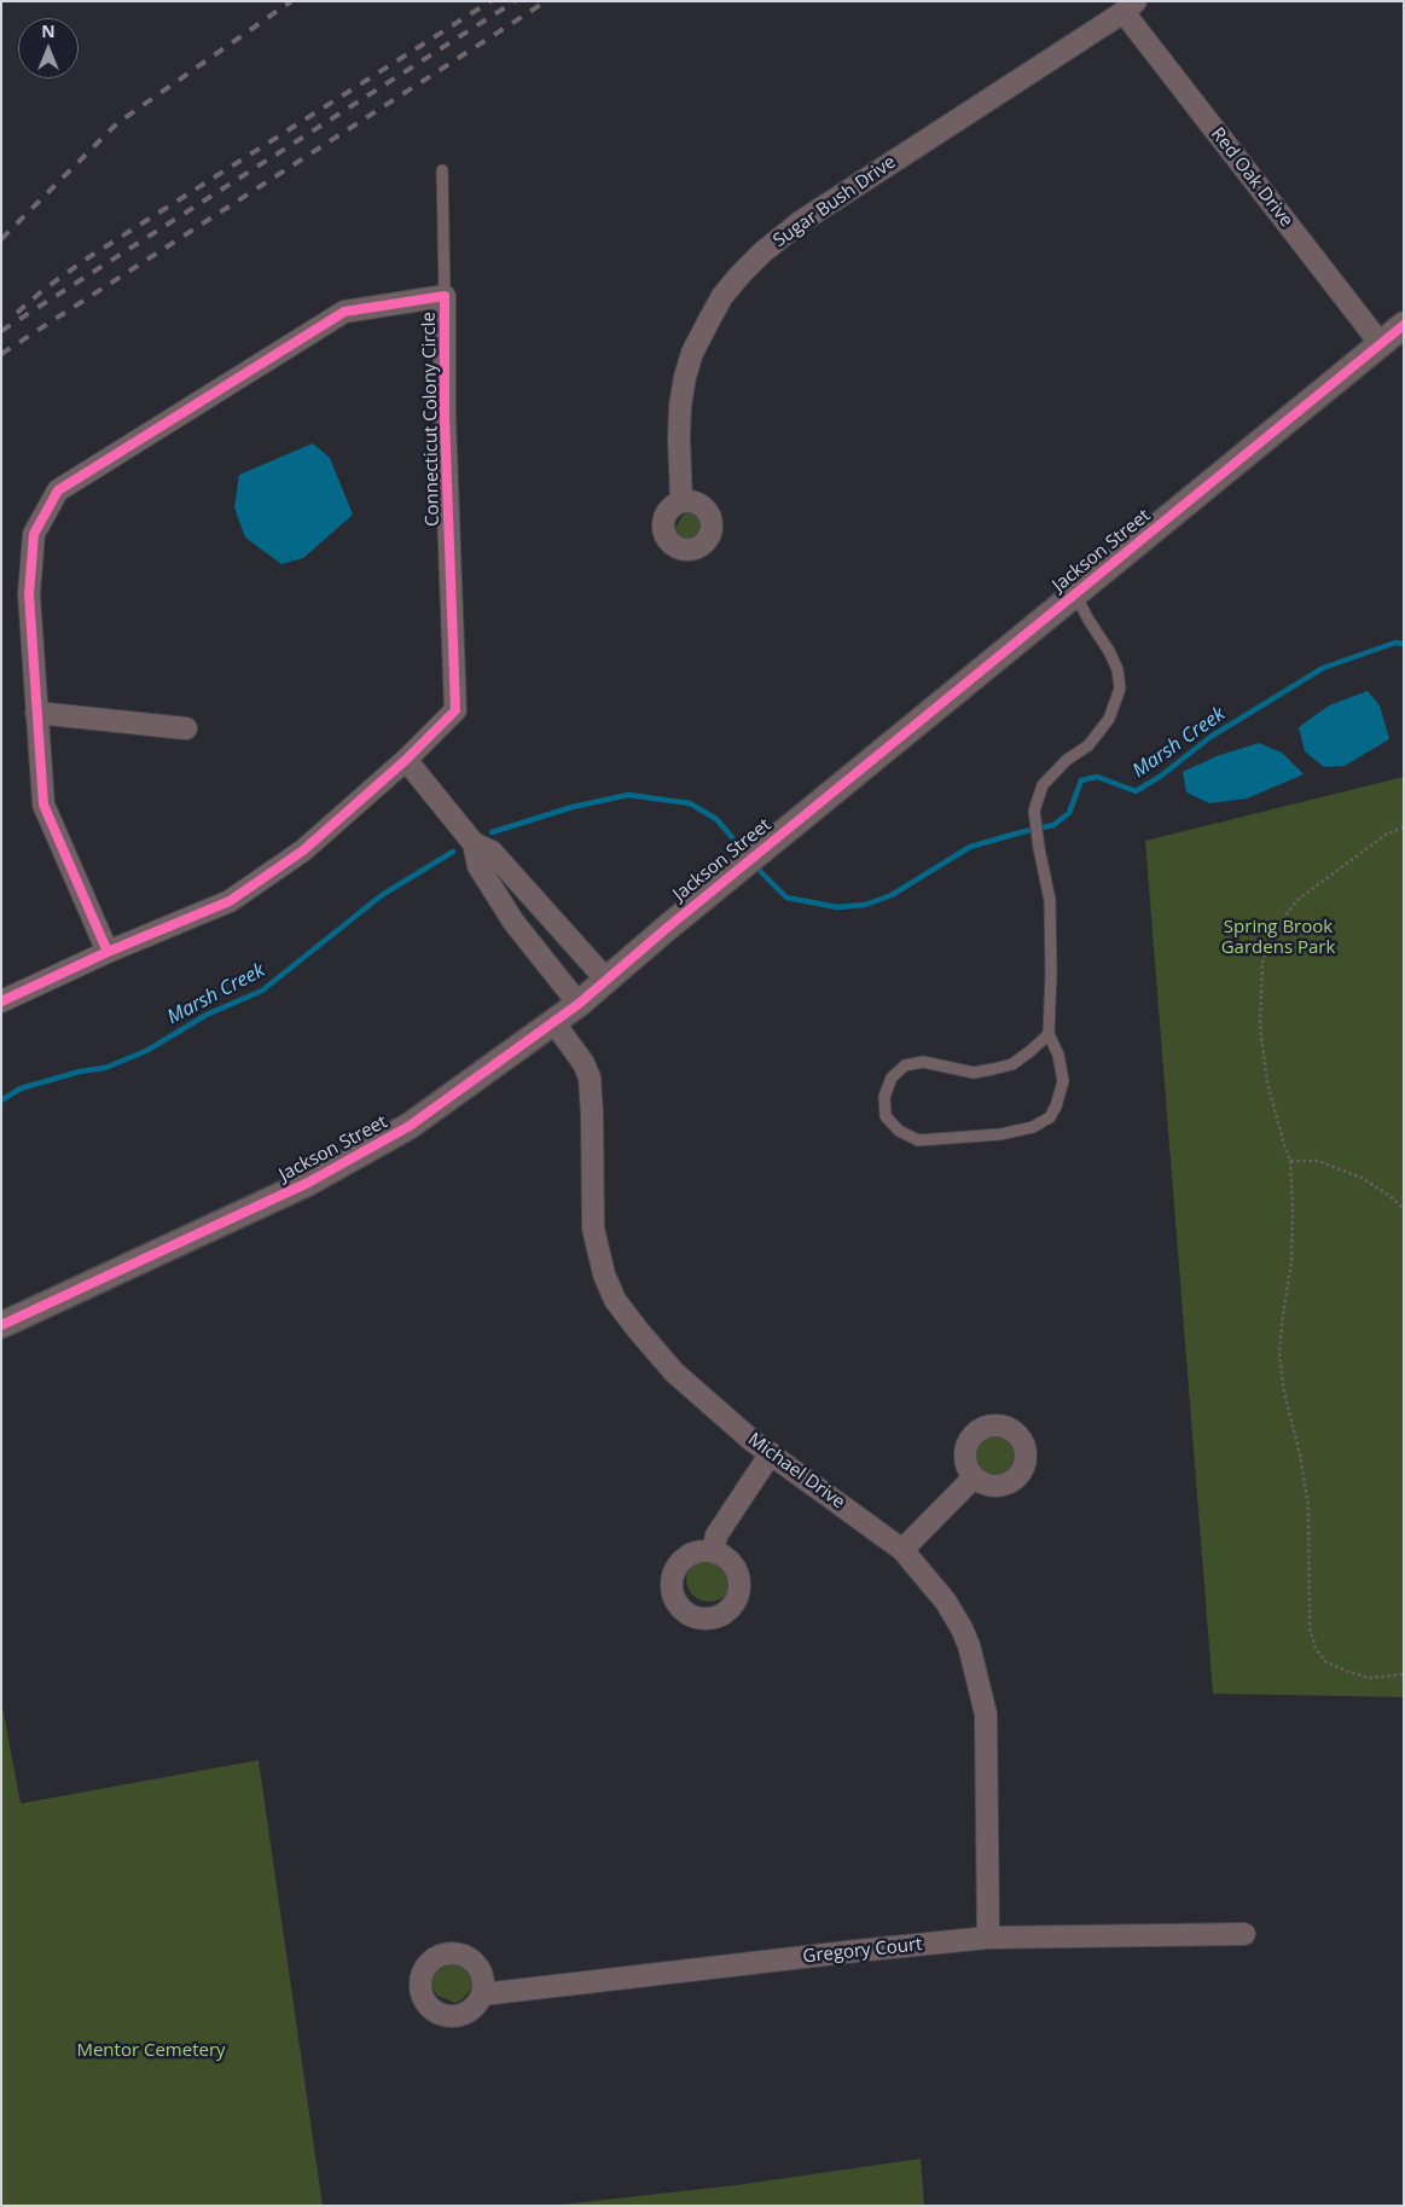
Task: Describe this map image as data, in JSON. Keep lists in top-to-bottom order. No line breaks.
{"streets":{"street":["Red Oak Drive","Sugar Bush Drive","Connecticut Colony Circle","Jackson Street","Michael Drive","Gregory Court"]},"crossings":[["Red Oak Drive","Sugar Bush Drive"],["Red Oak Drive","Jackson Street"],["Jackson Street","Michael Drive"],["Michael Drive","Gregory Court"]],"water":["Marsh Creek"],"parks":["Spring Brook Gardens Park","Mentor Cemetery"],"north":"top"}
